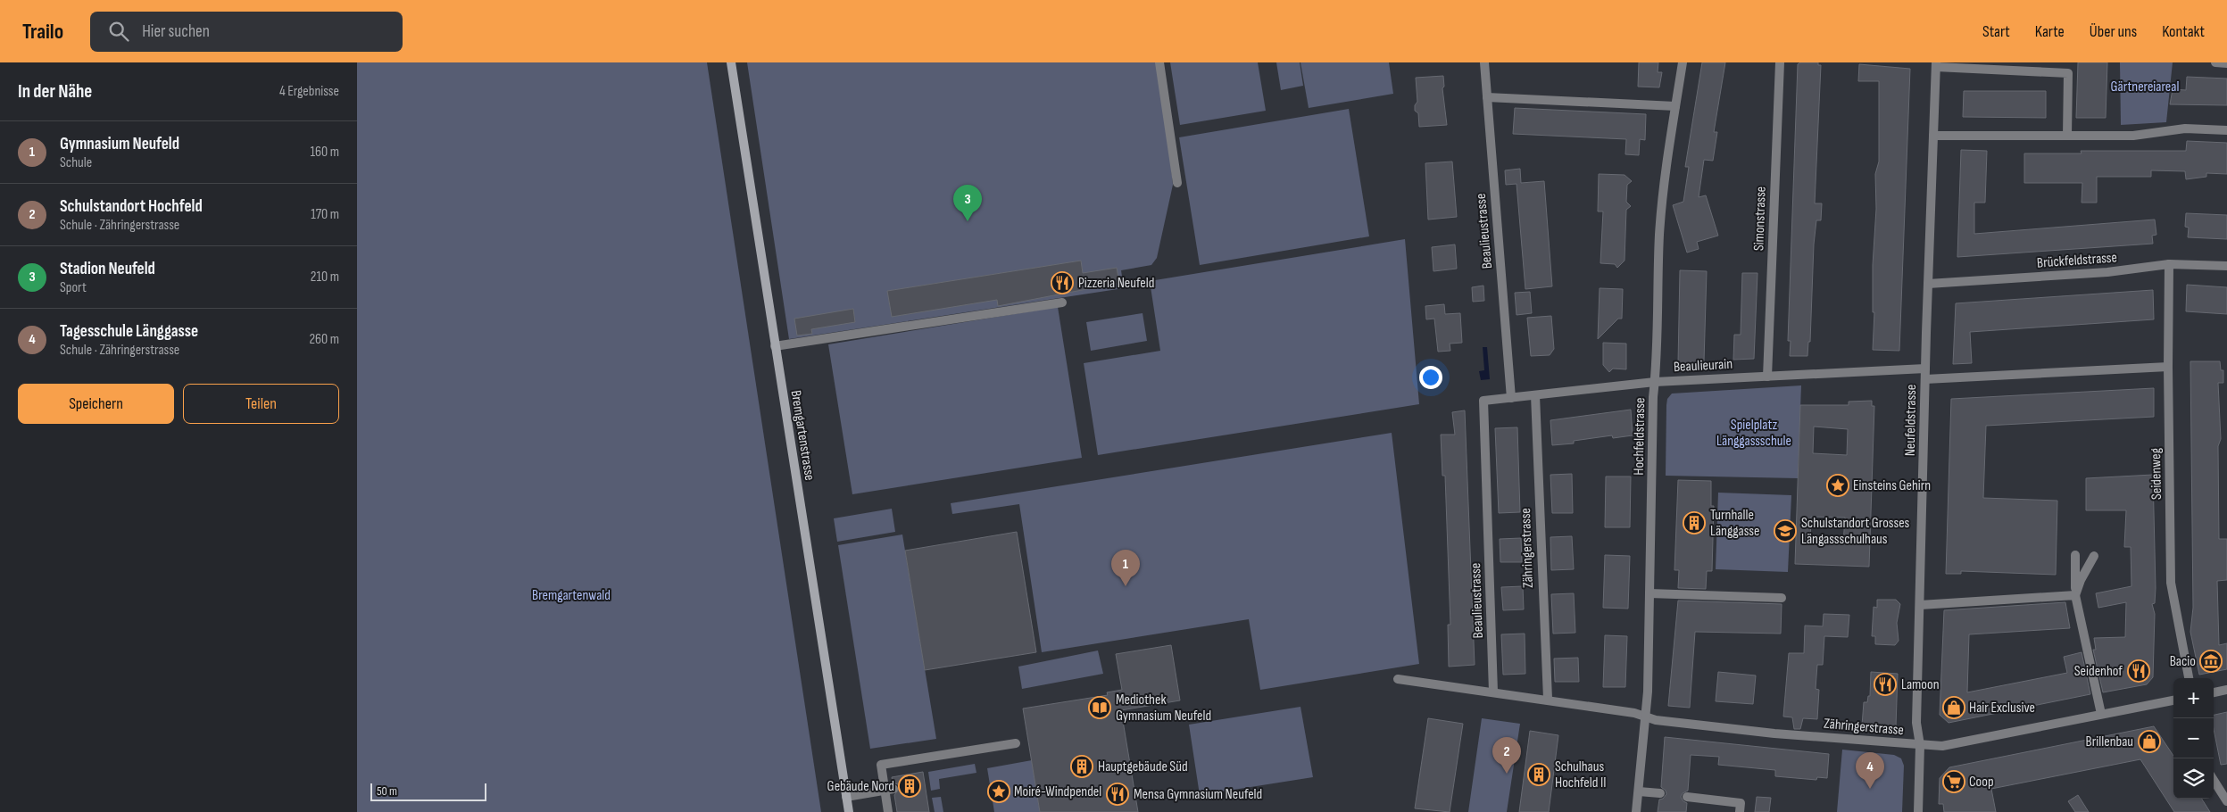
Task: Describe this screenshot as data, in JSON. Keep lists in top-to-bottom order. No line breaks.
{"streets":{"main road":["Bremgartenstrasse"],"street":["Simonstrasse","Beaulieustrasse","Brückfeldstrasse","Beaulieurain","Neufeldstrasse","Hochfeldstrasse","Seidenweg","Zähringerstrasse"]},"crossings":[["Simonstrasse","Beaulieurain"],["Beaulieustrasse","Beaulieurain"],["Beaulieustrasse","Zähringerstrasse"],["Brückfeldstrasse","Neufeldstrasse"],["Brückfeldstrasse","Seidenweg"],["Beaulieurain","Neufeldstrasse"],["Beaulieurain","Hochfeldstrasse"],["Beaulieurain","Zähringerstrasse"],["Neufeldstrasse","Zähringerstrasse"],["Hochfeldstrasse","Zähringerstrasse"]],"parks":["Gärtnereiareal","Spielplatz Länggassschule","Bremgartenwald"],"places":{"restaurant":["Pizzeria Neufeld","Seidenhof","Lamoon","Mensa Gymnasium Neufeld"],"place":["Einsteins Gehirn","Moiré-Windpendel"],"building":["Turnhalle Länggasse","Hauptgebäude Süd","Schulhaus Hochfeld II","Gebäude Nord"],"school or university":["Schulstandort Grosses Längassschulhaus"],"museum":["Bacio"],"library":["Mediothek Gymnasium Neufeld"],"shop":["Hair Exclusive","Brillenbau"],"supermarket":["Coop"]},"scale_bar":"50 m","page":{"header":"Trailo","search":"Hier suchen","nav":["Start","Karte","Über uns","Kontakt"],"heading":["In der Nähe","4 Ergebnisse"],"list":[{"mark":"1","name":"Gymnasium Neufeld","note":"Schule","value":"160 m"},{"mark":"2","name":"Schulstandort Hochfeld","note":"Schule · Zähringerstrasse","value":"170 m"},{"mark":"3","name":"Stadion Neufeld","note":"Sport","value":"210 m"},{"mark":"4","name":"Tagesschule Länggasse","note":"Schule · Zähringerstrasse","value":"260 m"}],"pins":["3","1","2","4"],"buttons":["Speichern","Teilen"],"map_buttons":["+","−"],"scale":"50 m"}}
